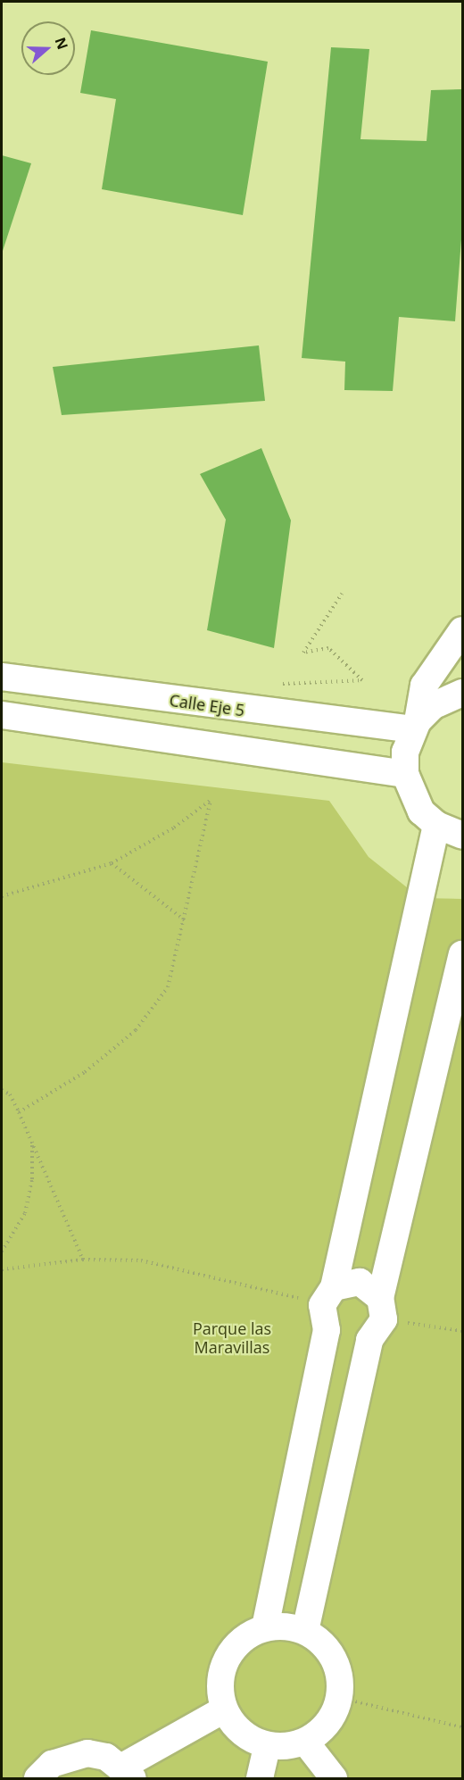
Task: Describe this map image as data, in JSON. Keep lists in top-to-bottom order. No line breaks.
{"streets":{"street":["Calle Eje 5"]},"parks":["Parque las Maravillas"],"north":"right"}
